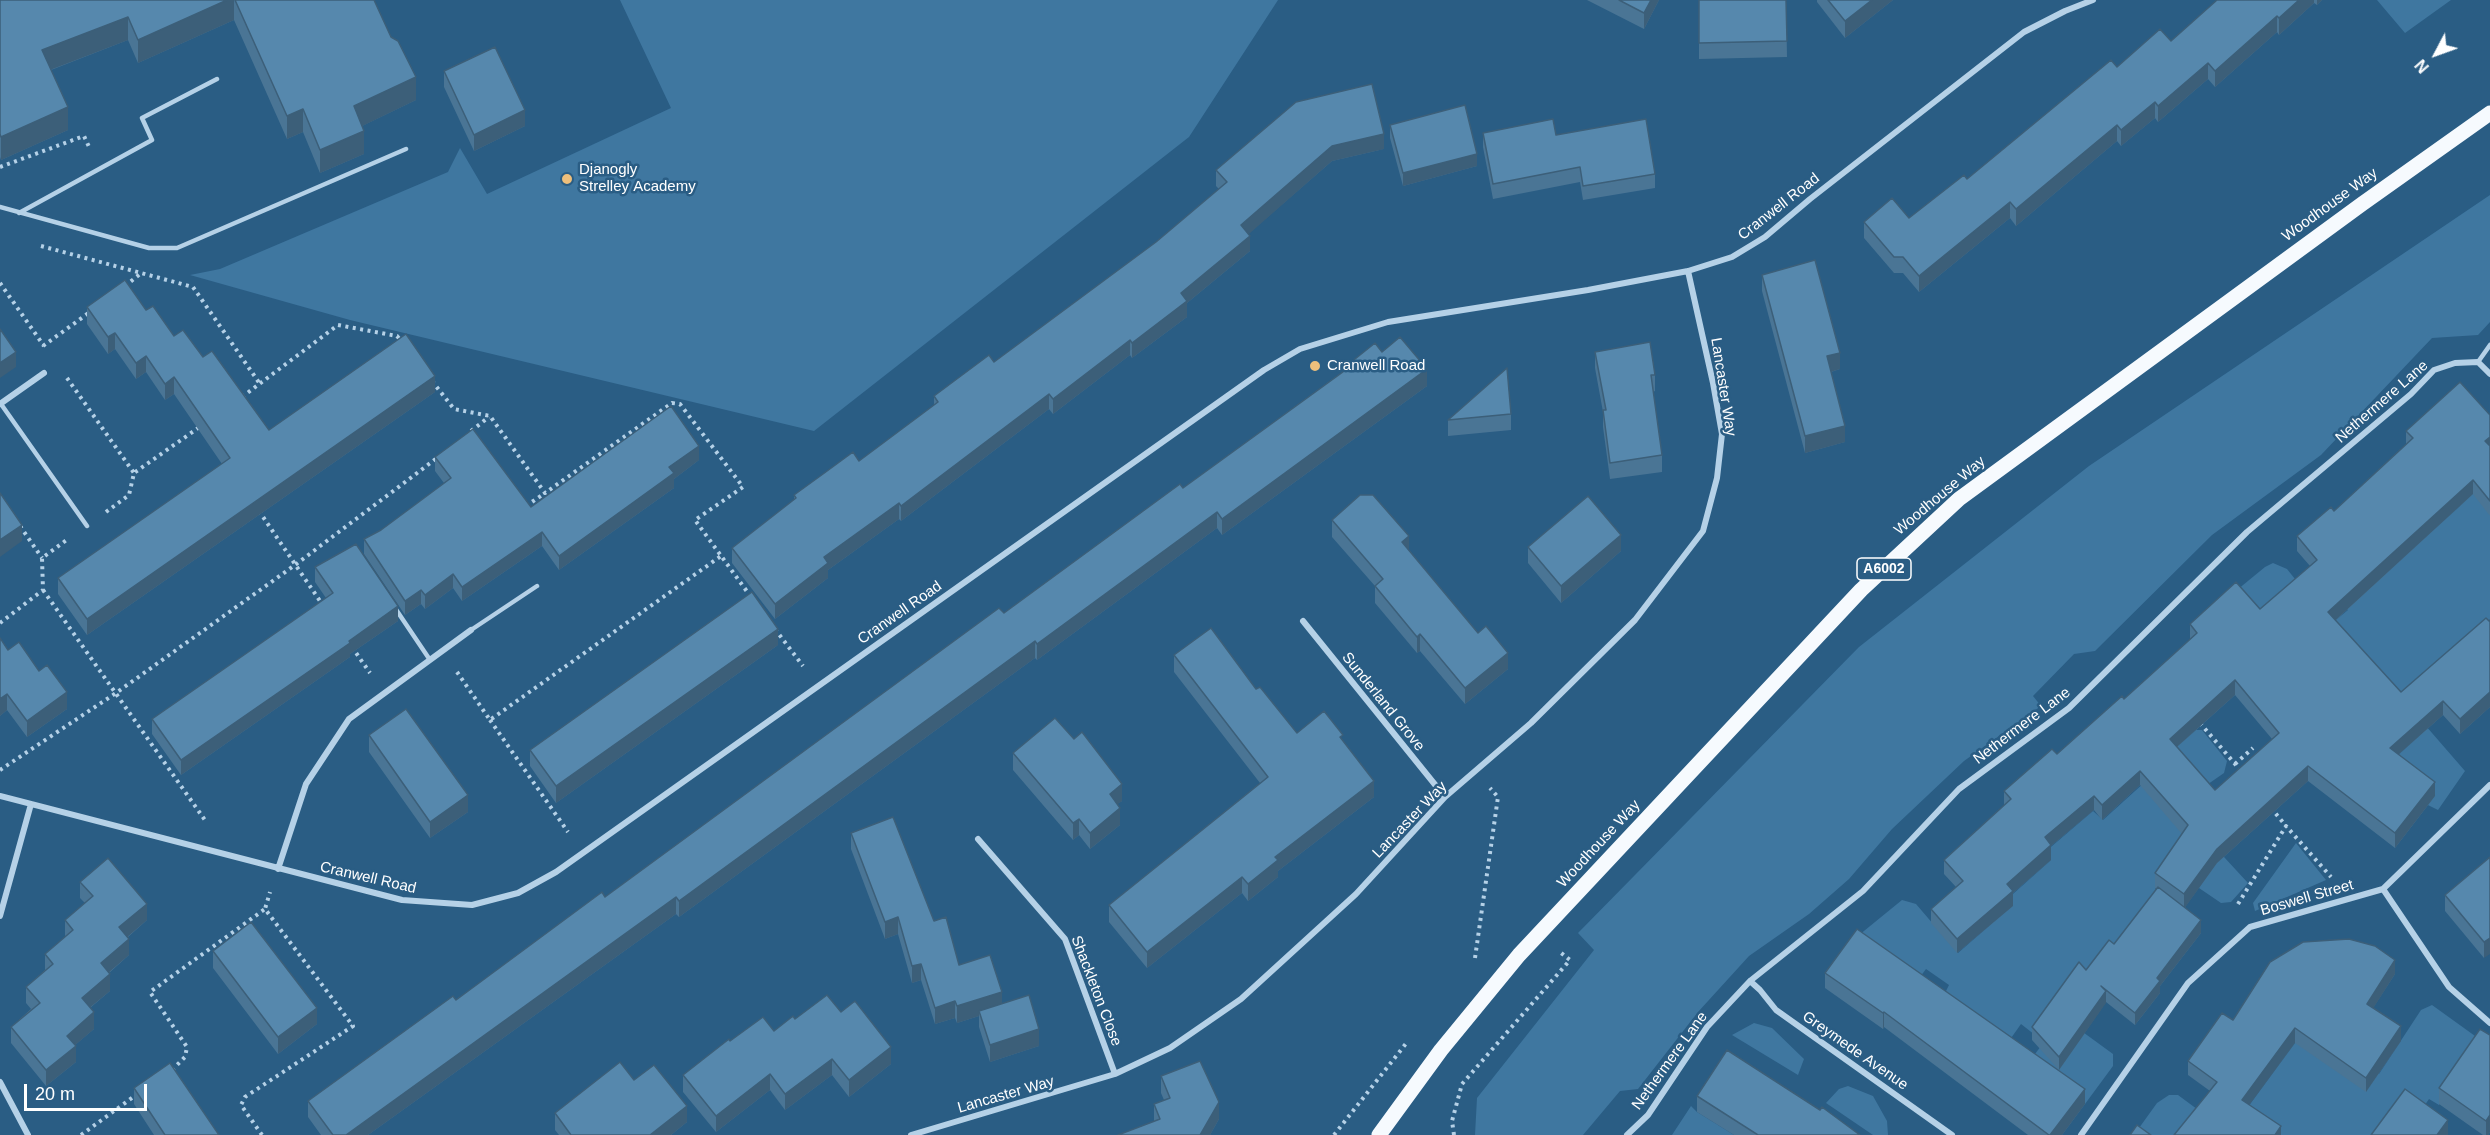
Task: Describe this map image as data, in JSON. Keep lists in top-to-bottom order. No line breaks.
{"streets":{"main road":["Woodhouse Way","A6002"],"street":["Cranwell Road","Lancaster Way","Nethermere Lane","Sunderland Grove","Boswell Street","Shackleton Close","Greymede Avenue"]},"crossings":[["Cranwell Road","Lancaster Way"],["Lancaster Way","Sunderland Grove"],["Lancaster Way","Shackleton Close"],["Nethermere Lane","Greymede Avenue"]],"places":["Djanogly Strelley Academy","Cranwell Road"],"scale_bar":"20 m","north":"bottom left"}
